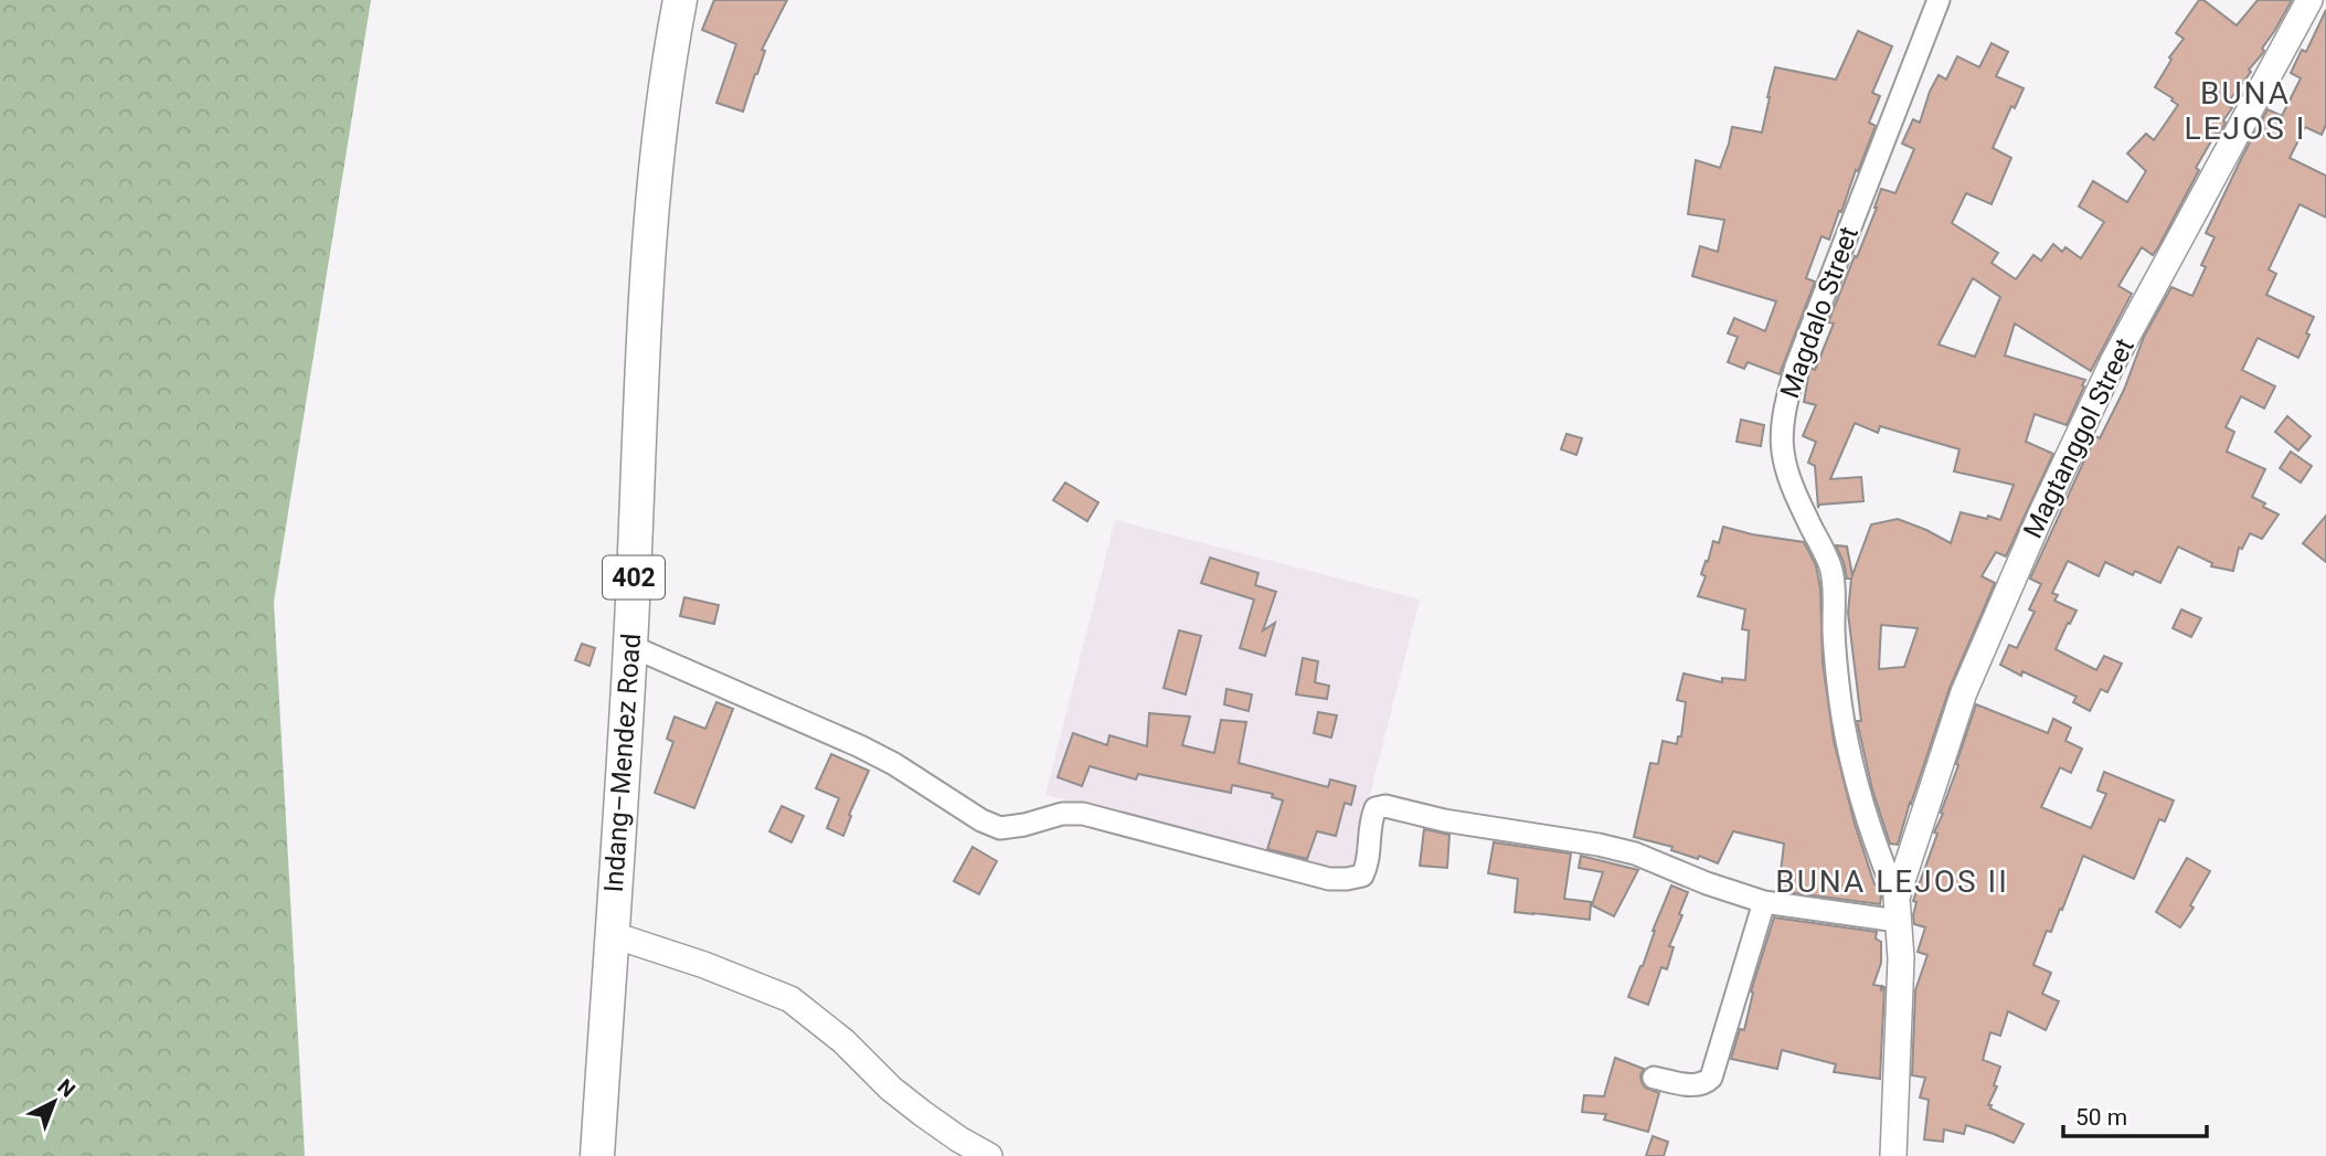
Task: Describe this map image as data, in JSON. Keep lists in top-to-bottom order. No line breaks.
{"streets":{"main road":["402","Indang–Mendez Road"],"street":["Magdalo Street","Magtanggol Street"]},"crossings":[["Magdalo Street","Magtanggol Street"]],"districts":["BUNA LEJOS I","BUNA LEJOS II"],"scale_bar":"50 m","north":"top right"}
